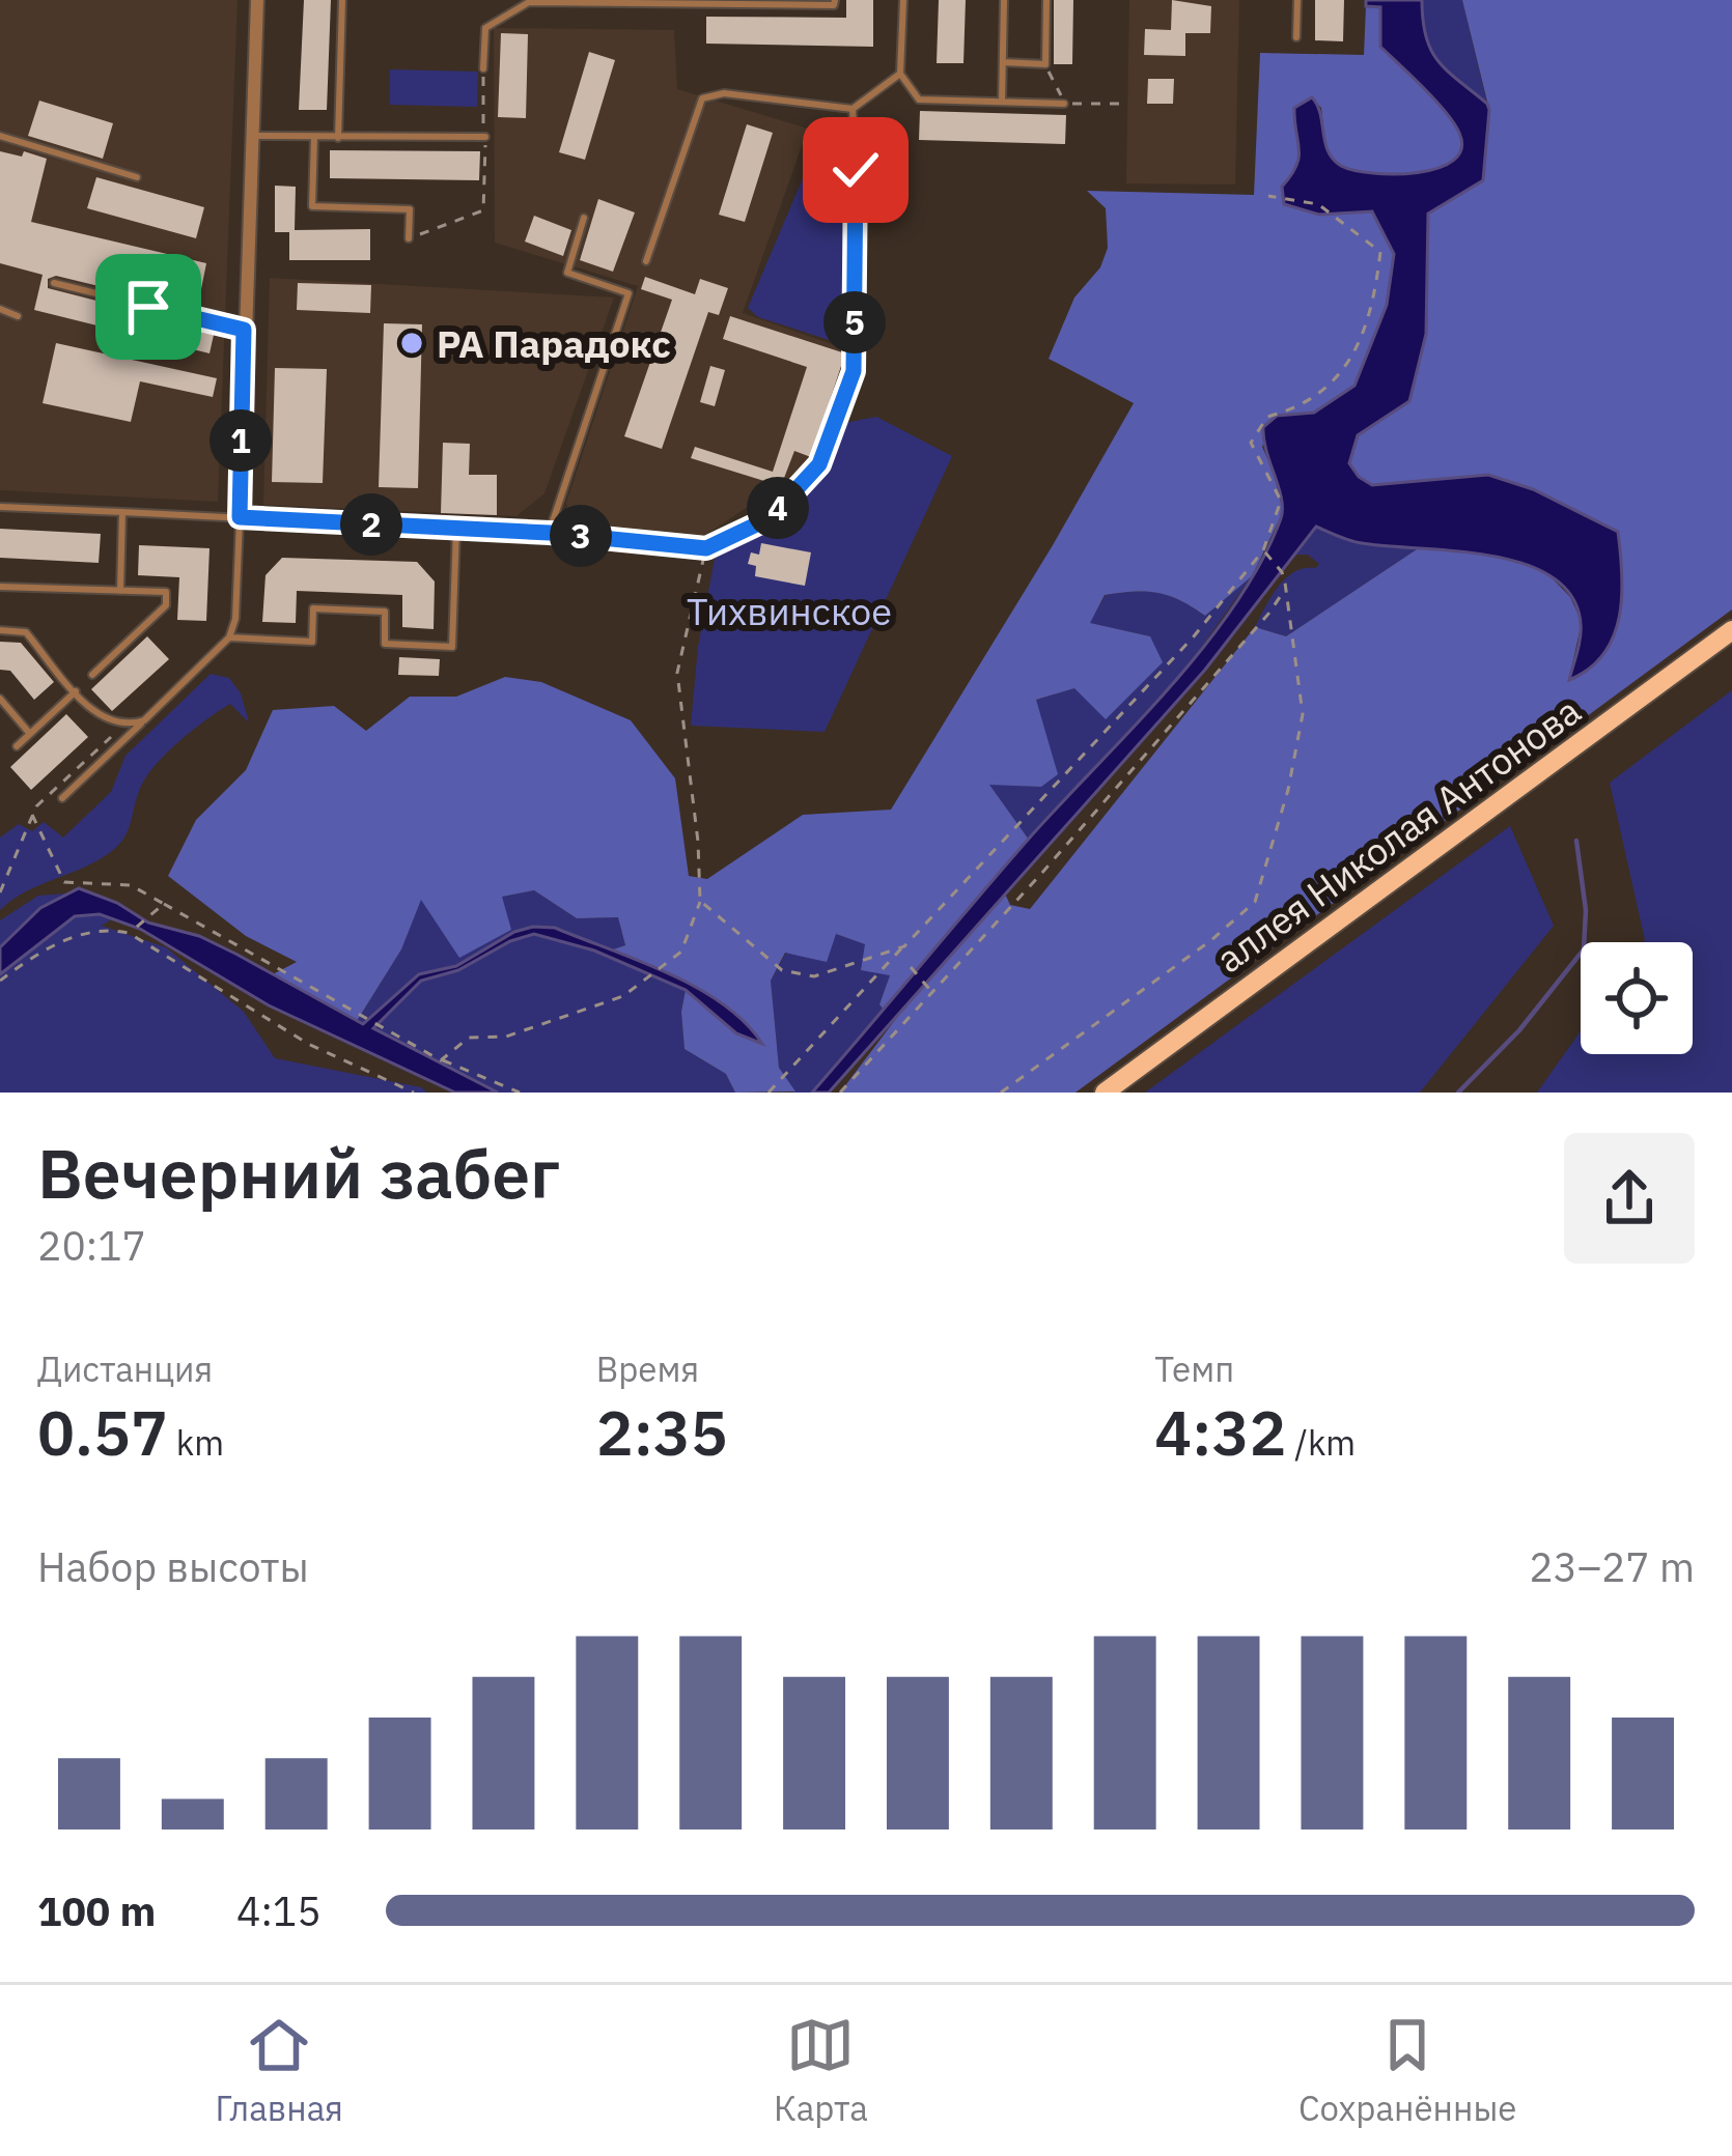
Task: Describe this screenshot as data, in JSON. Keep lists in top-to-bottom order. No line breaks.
{"streets":{"main road":["аллея Николая Антонова"]},"parks":["Тихвинское"],"places":["РА Парадокс"],"page":{"pins":["5","1","4","2","3"],"heading":["Вечерний забег","20:17"],"stats":[["Дистанция","0.57 km"],["Время","2:35"],["Темп","4:32 /km"]],"chart":["Набор высоты","23–27 m"],"list":[{"name":"100 m","note":"4:15"}],"tabs":["Главная","Карта","Сохранённые"]}}
